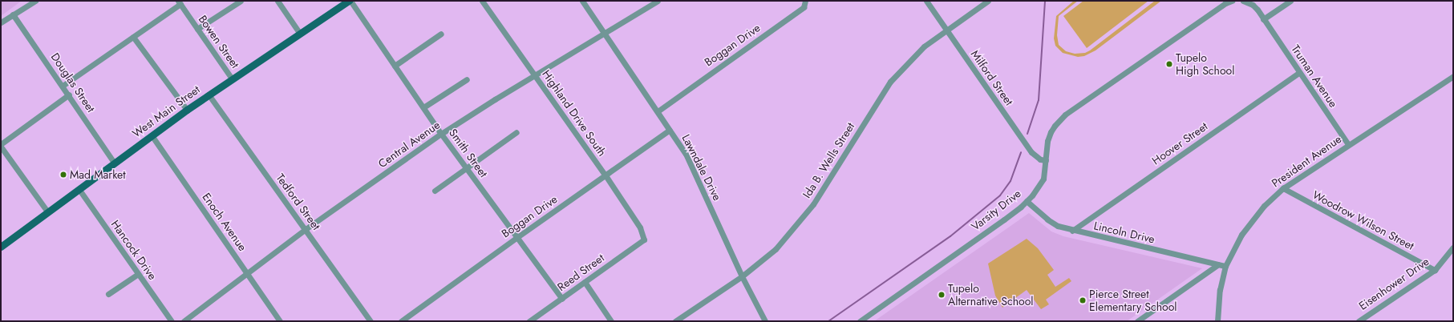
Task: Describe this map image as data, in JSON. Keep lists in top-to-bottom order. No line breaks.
{"streets":{"main road":["West Main Street"],"street":["Bowen Street","Boggan Drive","Truman Avenue","Milford Street","Douglas Street","Highland Drive South","Hoover Street","Central Avenue","Smith Street","Ida B. Wells Street","President Avenue","Lawndale Drive","Tedford Street","Varsity Drive","Woodrow Wilson Street","Enoch Avenue","Lincoln Drive","Hancock Drive","Reed Street","Eisenhower Drive"]},"crossings":[["Bowen Street","West Main Street"],["Boggan Drive","Highland Drive South"],["Boggan Drive","Smith Street"],["Boggan Drive","Lawndale Drive"],["Truman Avenue","Hoover Street"],["Truman Avenue","President Avenue"],["Milford Street","Ida B. Wells Street"],["Milford Street","Varsity Drive"],["Douglas Street","West Main Street"],["West Main Street","Smith Street"],["West Main Street","Tedford Street"],["West Main Street","Enoch Avenue"],["West Main Street","Hancock Drive"],["Highland Drive South","Central Avenue"],["Highland Drive South","Reed Street"],["Hoover Street","Lincoln Drive"],["Central Avenue","Smith Street"],["Central Avenue","Lawndale Drive"],["Central Avenue","Tedford Street"],["Central Avenue","Enoch Avenue"],["Smith Street","Reed Street"],["Ida B. Wells Street","Lawndale Drive"],["President Avenue","Woodrow Wilson Street"],["President Avenue","Lincoln Drive"],["Varsity Drive","Lincoln Drive"],["Woodrow Wilson Street","Eisenhower Drive"]],"places":["Tupelo High School","Mad Market","Tupelo Alternative School","Pierce Street Elementary School"]}
